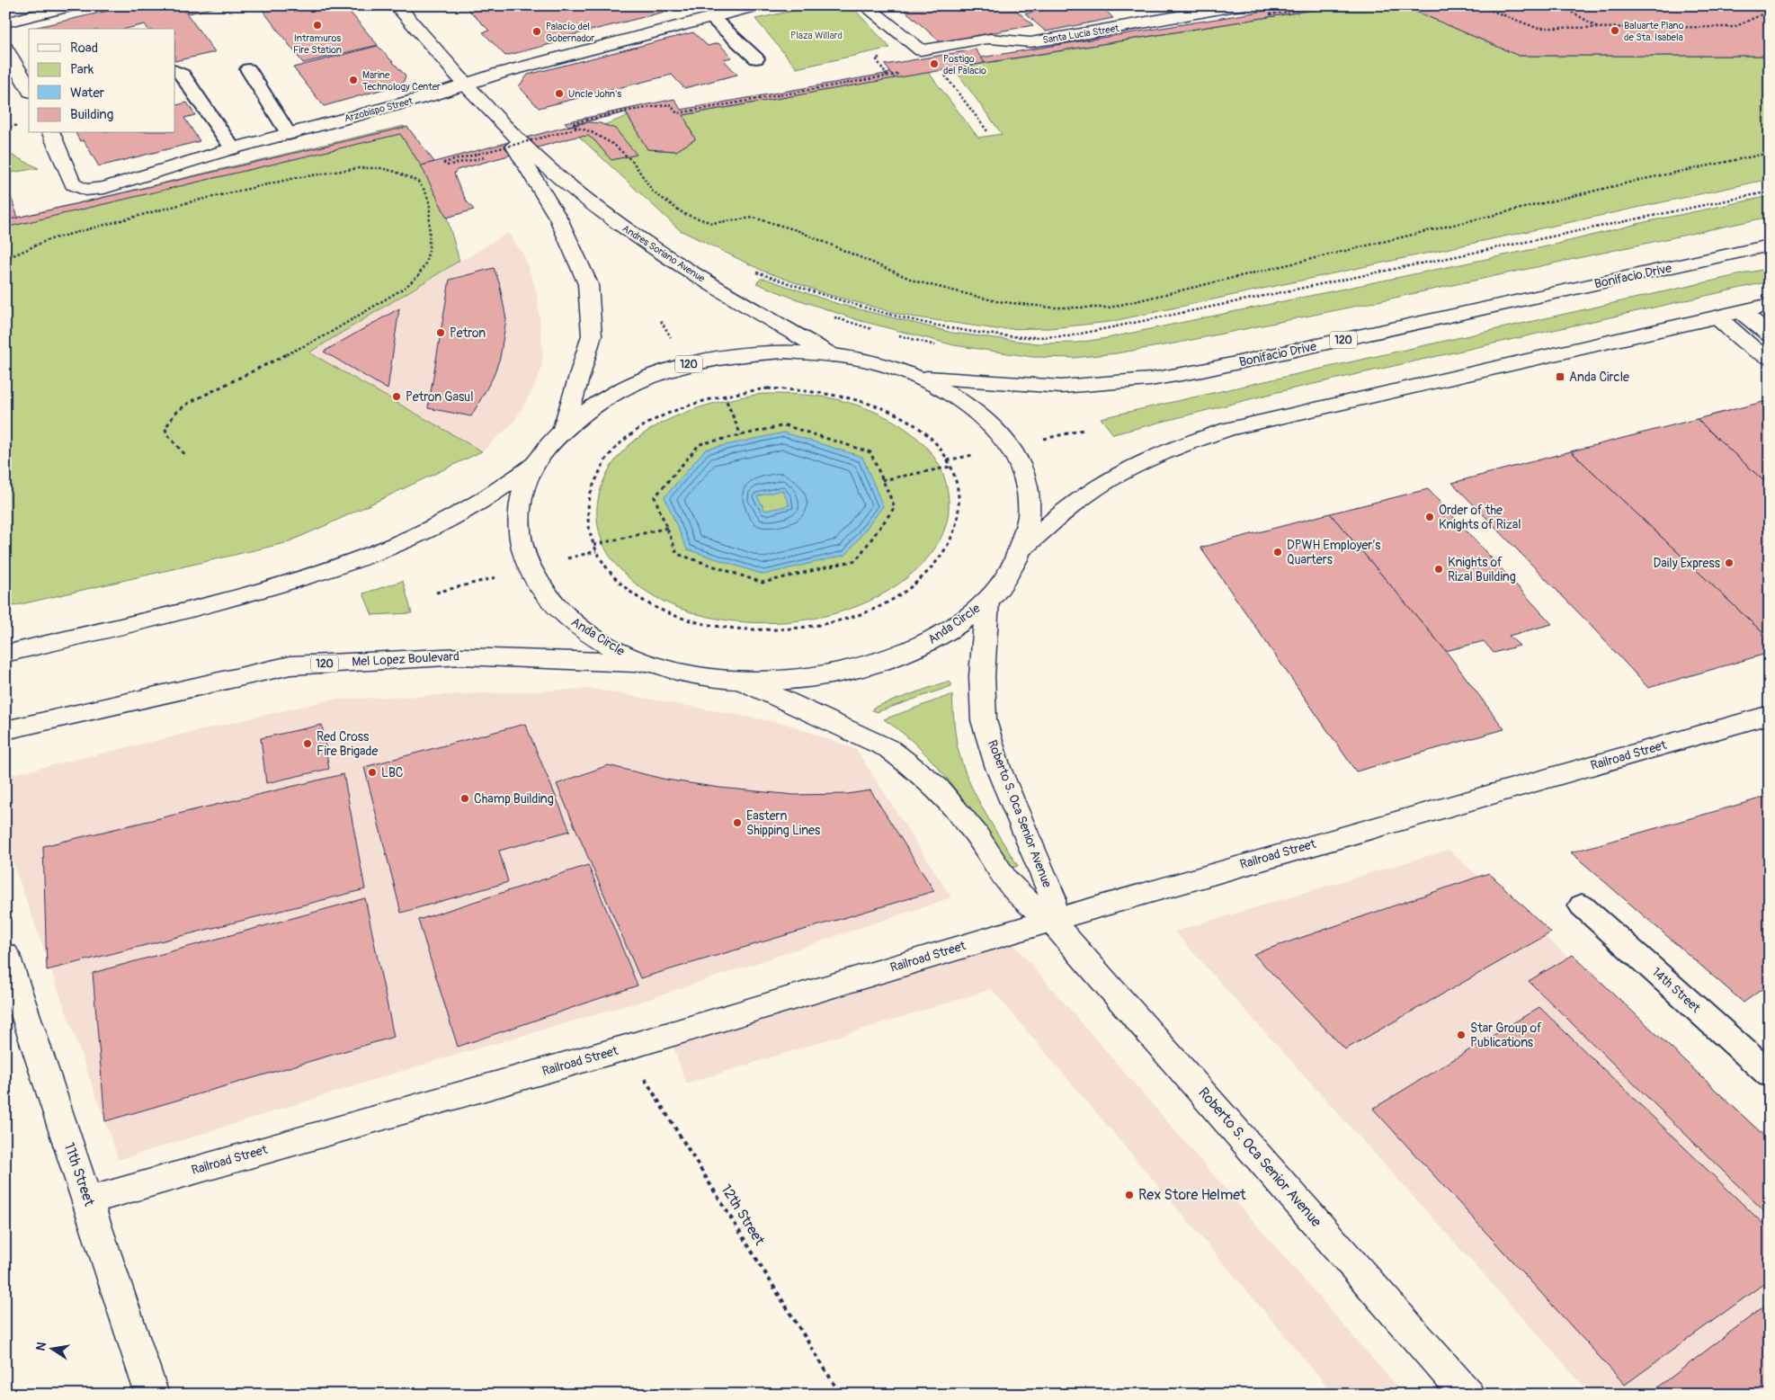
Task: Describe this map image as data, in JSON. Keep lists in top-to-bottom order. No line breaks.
{"streets":{"main road":["Santa Lucia Street","Arzobispo Street","Andres Soriano Avenue","Bonifacio Drive","120","Anda Circle","Mel Lopez Boulevard","Railroad Street","Roberto S. Oca Senior Avenue","11th Street"],"lane":["14th Street"],"path":["12th Street"]},"crossings":[["Arzobispo Street","Andres Soriano Avenue"],["Andres Soriano Avenue","Anda Circle"],["Bonifacio Drive","Anda Circle"],["120","Anda Circle"],["Anda Circle","Mel Lopez Boulevard"],["Anda Circle","Roberto S. Oca Senior Avenue"],["Railroad Street","Roberto S. Oca Senior Avenue"],["Railroad Street","11th Street"],["Railroad Street","12th Street"]],"parks":["Plaza Willard"],"places":{"other":["Intramuros Fire Station","Baluarte Plano de Sta. Isabela","Palacío del Gobernador","Postigo del Palacio","Marine Technology Center","Uncle John's","Petron","Petron Gasul","Order of the Knights of Rizal","DPWH Employer’s Quarters","Daily Express","Knights of Rizal Building","Red Cross Fire Brigade","LBC","Champ Building","Eastern Shipping Lines","Star Group of Publications","Rex Store Helmet"],"transit":["Anda Circle"]},"legend":["Road","Park","Water","Building"],"north":"left"}
